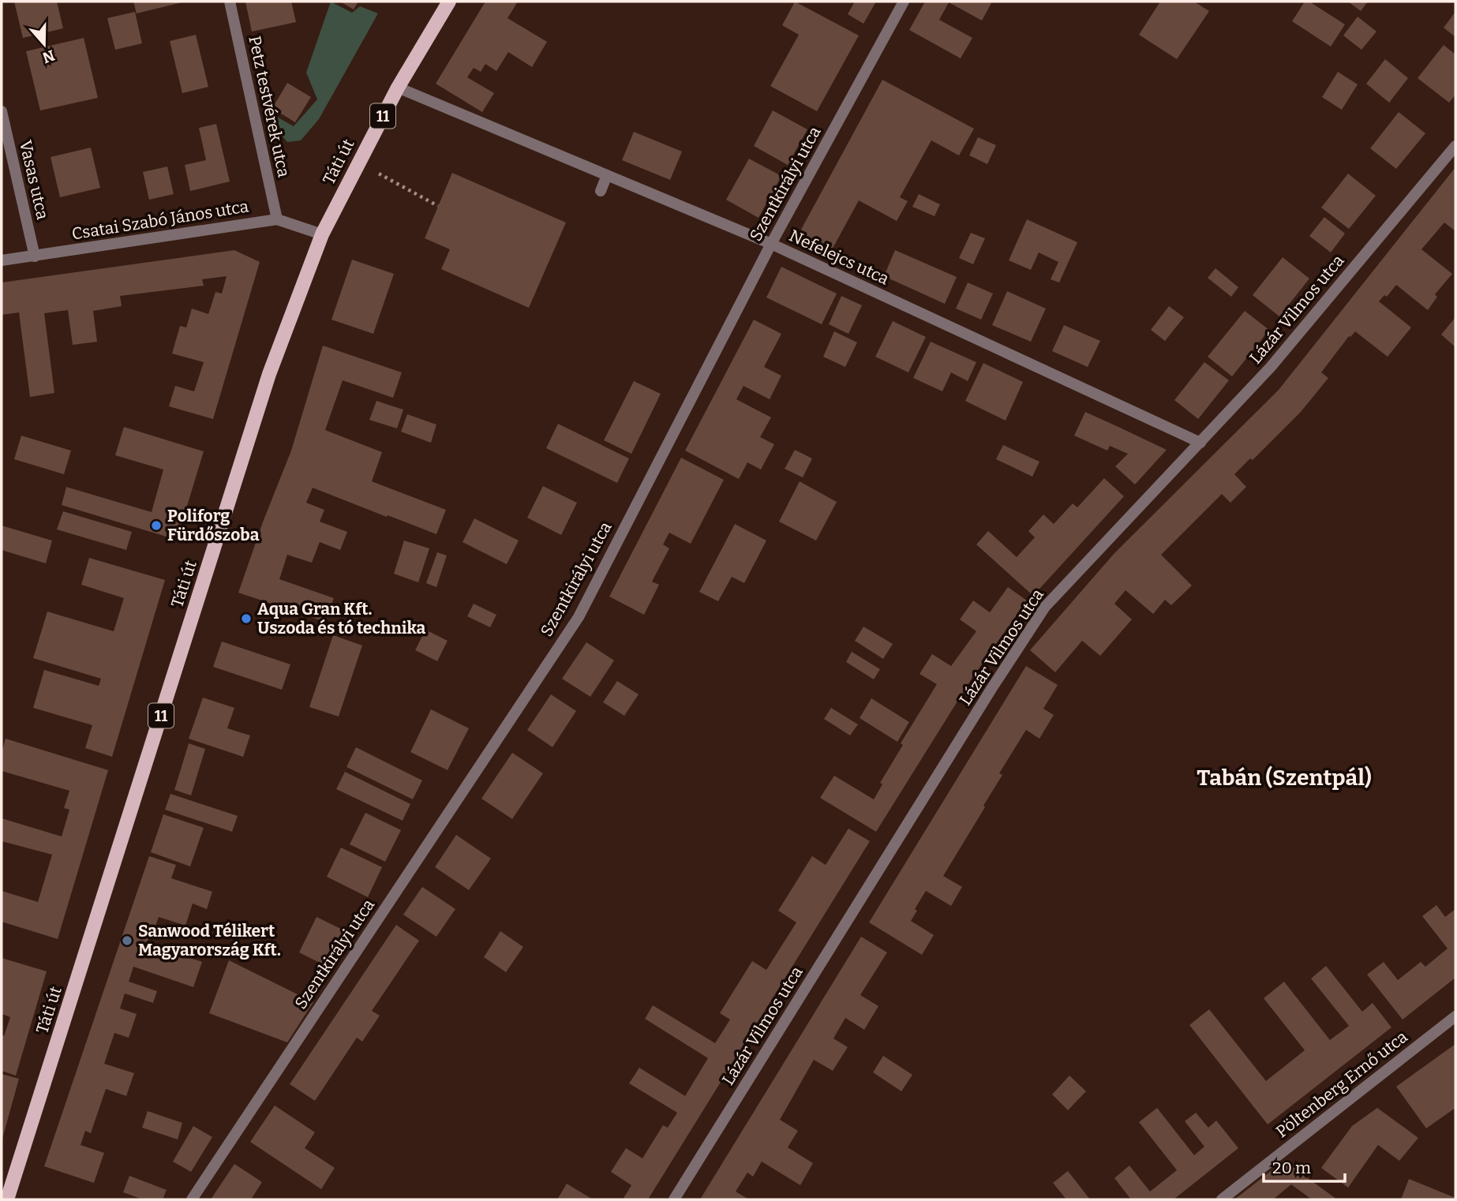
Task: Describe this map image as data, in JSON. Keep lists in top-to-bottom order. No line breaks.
{"streets":{"main road":["11","Táti út"],"street":["Petz testvérek utca","Vasas utca","Szentkirályi utca","Csatai Szabó János utca","Nefelejcs utca","Lázár Vilmos utca","Pöltenberg Ernő utca"]},"crossings":[["Petz testvérek utca","Csatai Szabó János utca"],["Táti út","Csatai Szabó János utca"],["Táti út","Nefelejcs utca"],["Vasas utca","Csatai Szabó János utca"],["Szentkirályi utca","Nefelejcs utca"],["Nefelejcs utca","Lázár Vilmos utca"]],"districts":["Tabán (Szentpál)"],"places":["Poliforg Fürdőszoba","Aqua Gran Kft. Uszoda és tó technika","Sanwood Télikert Magyarország Kft."],"scale_bar":"20 m","north":"bottom"}
